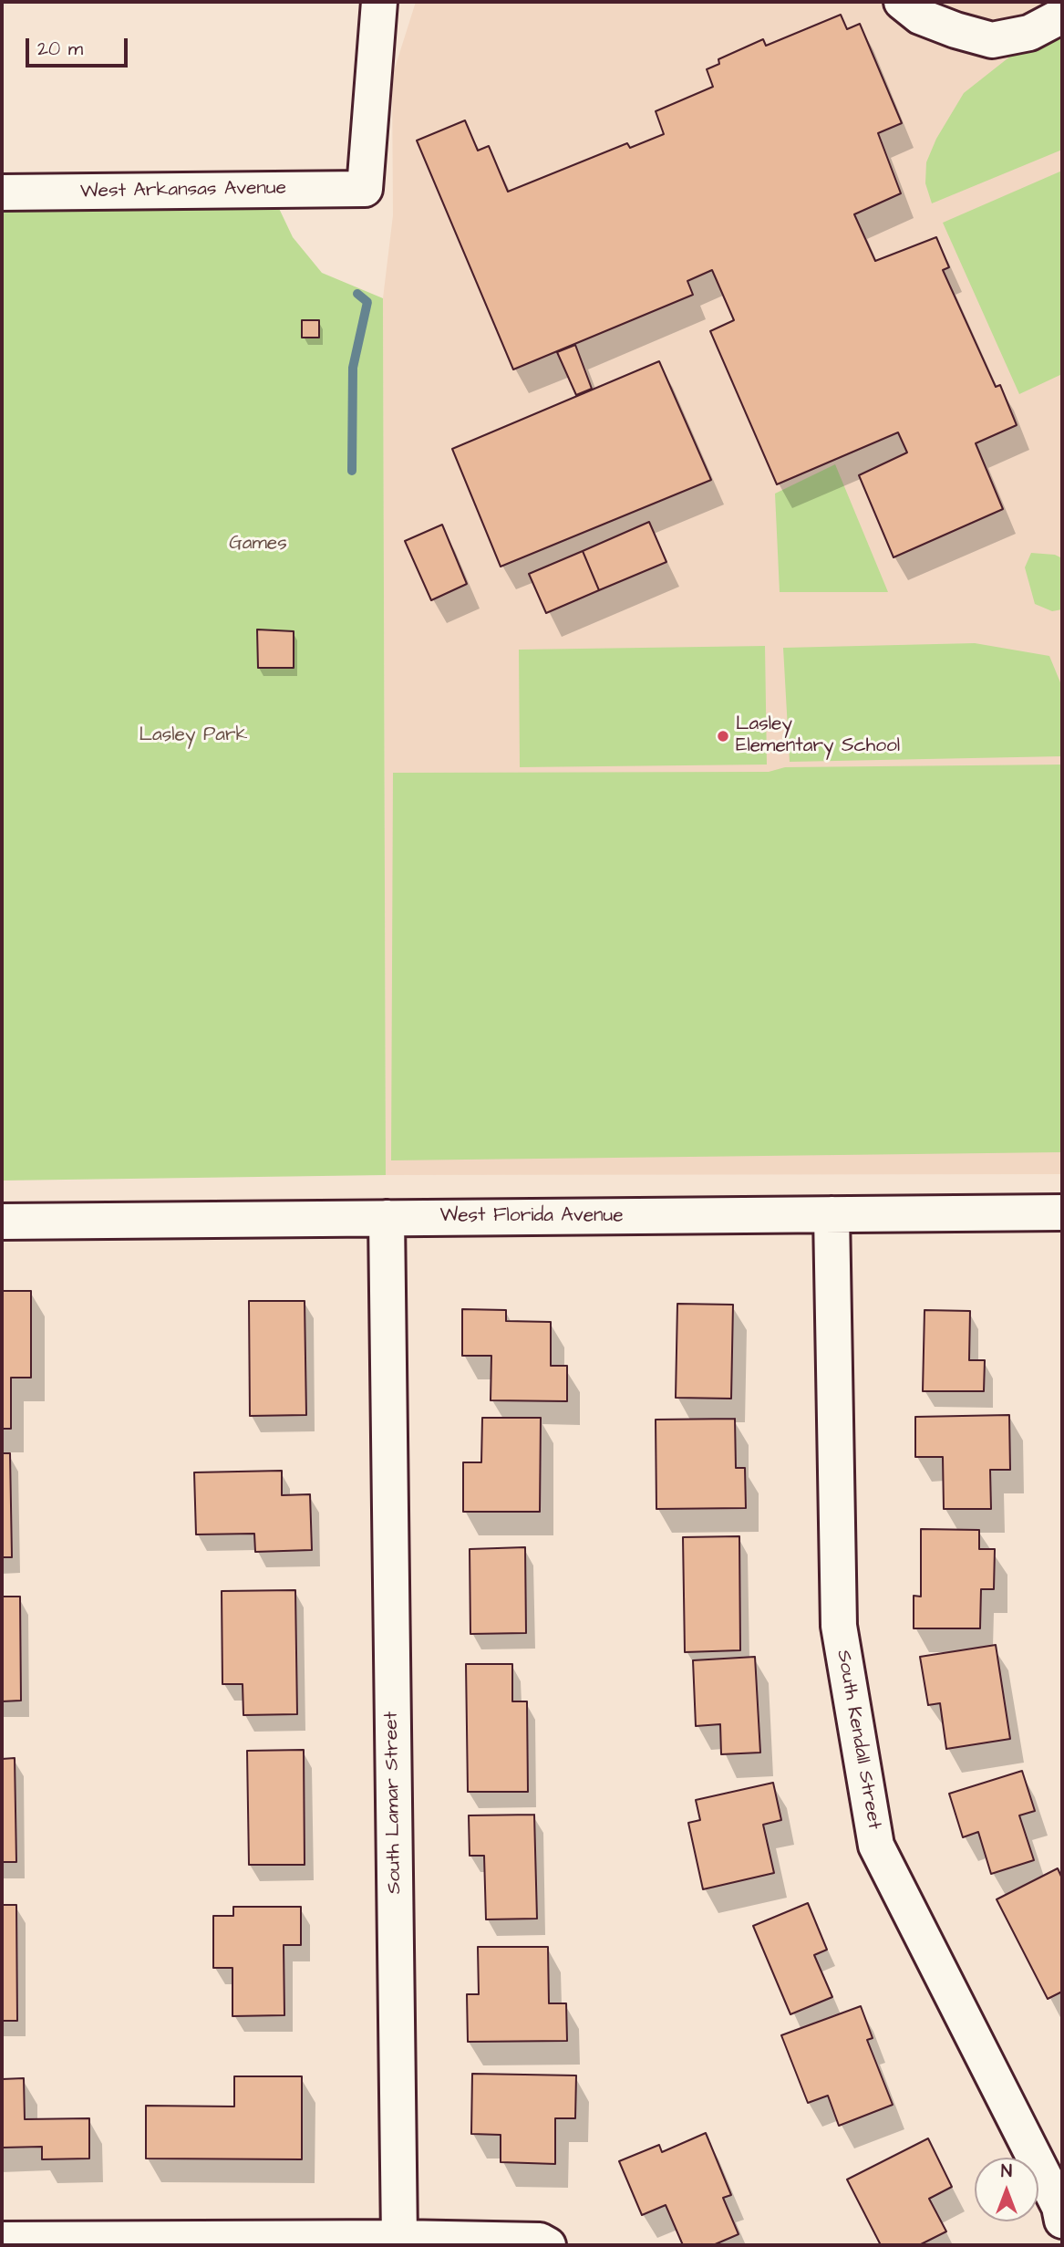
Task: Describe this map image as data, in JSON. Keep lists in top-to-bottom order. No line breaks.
{"streets":{"street":["West Arkansas Avenue","West Florida Avenue","South Kendall Street","South Lamar Street"]},"crossings":[["West Florida Avenue","South Kendall Street"],["West Florida Avenue","South Lamar Street"]],"parks":["Games","Lasley Park"],"places":["Lasley Elementary School"],"scale_bar":"20 m","north":"top"}
